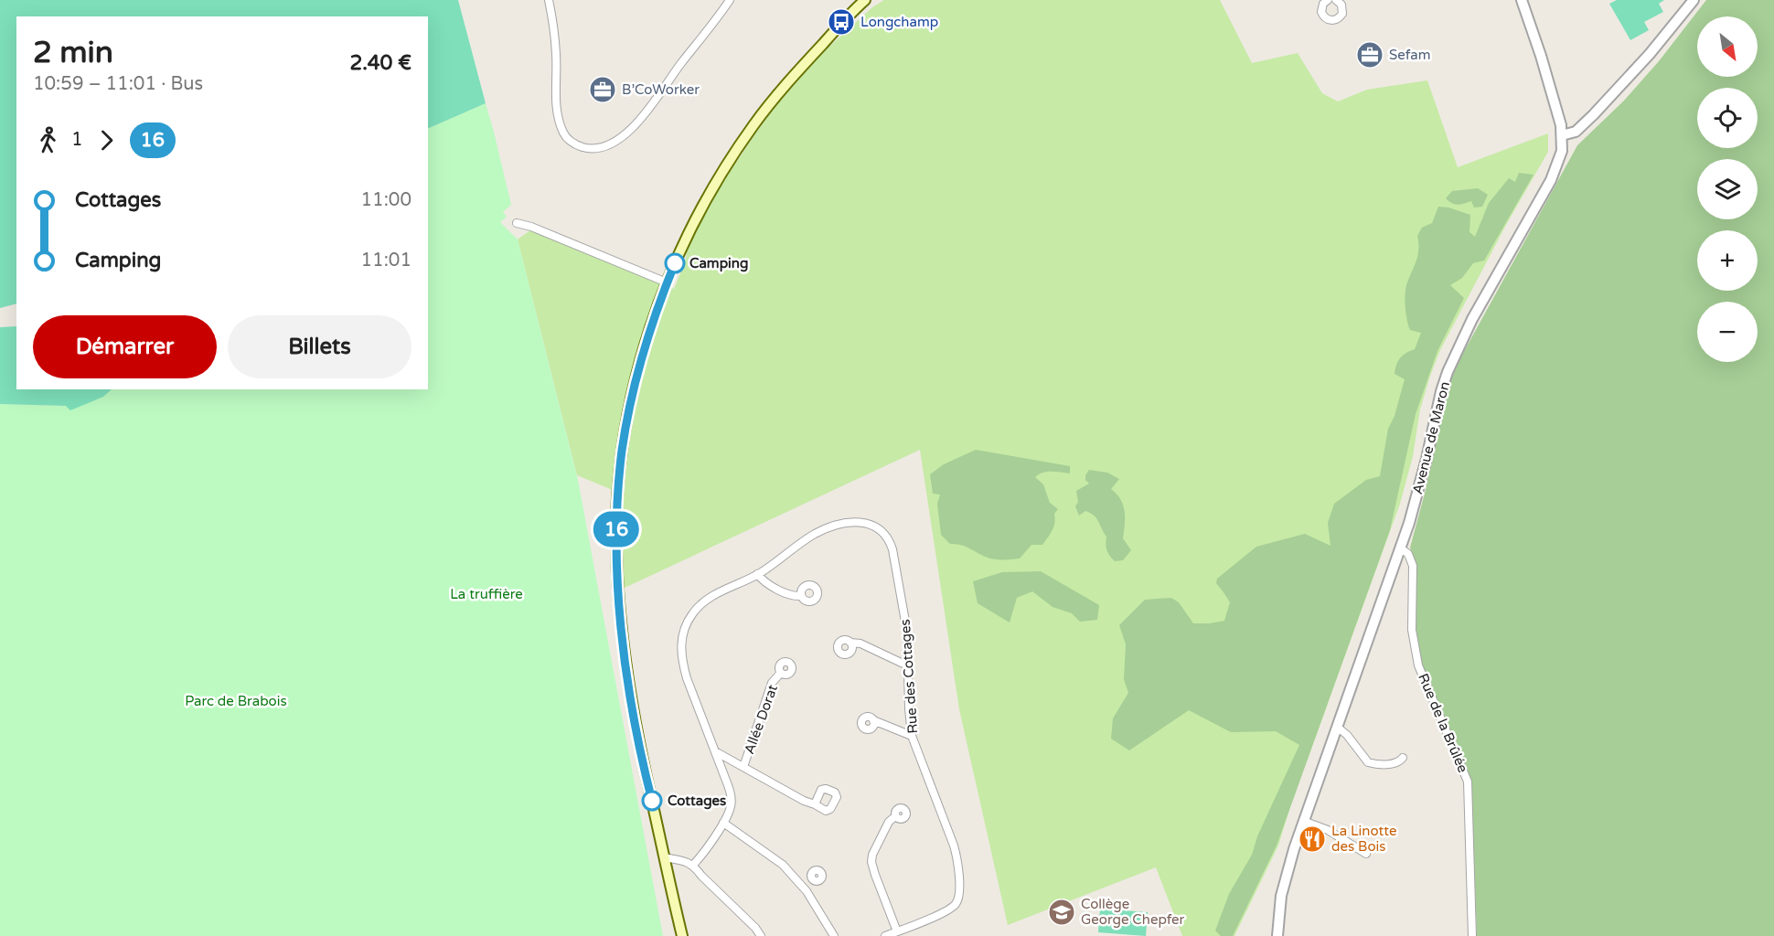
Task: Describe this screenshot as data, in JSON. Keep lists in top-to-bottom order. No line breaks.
{"streets":{"street":["Avenue de Maron","Rue des Cottages","Allée Dorat","Rue de la Brûlée"]},"crossings":[["Avenue de Maron","Rue de la Brûlée"]],"parks":["La truffière","Parc de Brabois"],"places":{"bus stop":["Longchamp"],"office":["Sefam","B’CoWorker"],"other":["Camping","Cottages"],"restaurant":["La Linotte des Bois"],"school or university":["Collège George Chepfer"]},"lines":["bus line 16"],"north":"bottom right","page":{"on_map":"16","map_buttons":["+","−"],"heading":["2 min","10:59 – 11:01 · Bus","2.40 €"],"legs":["1","16"],"list":[{"name":"Cottages","value":"11:00"},{"name":"Camping","value":"11:01"}],"buttons":["Démarrer","Billets"]}}
